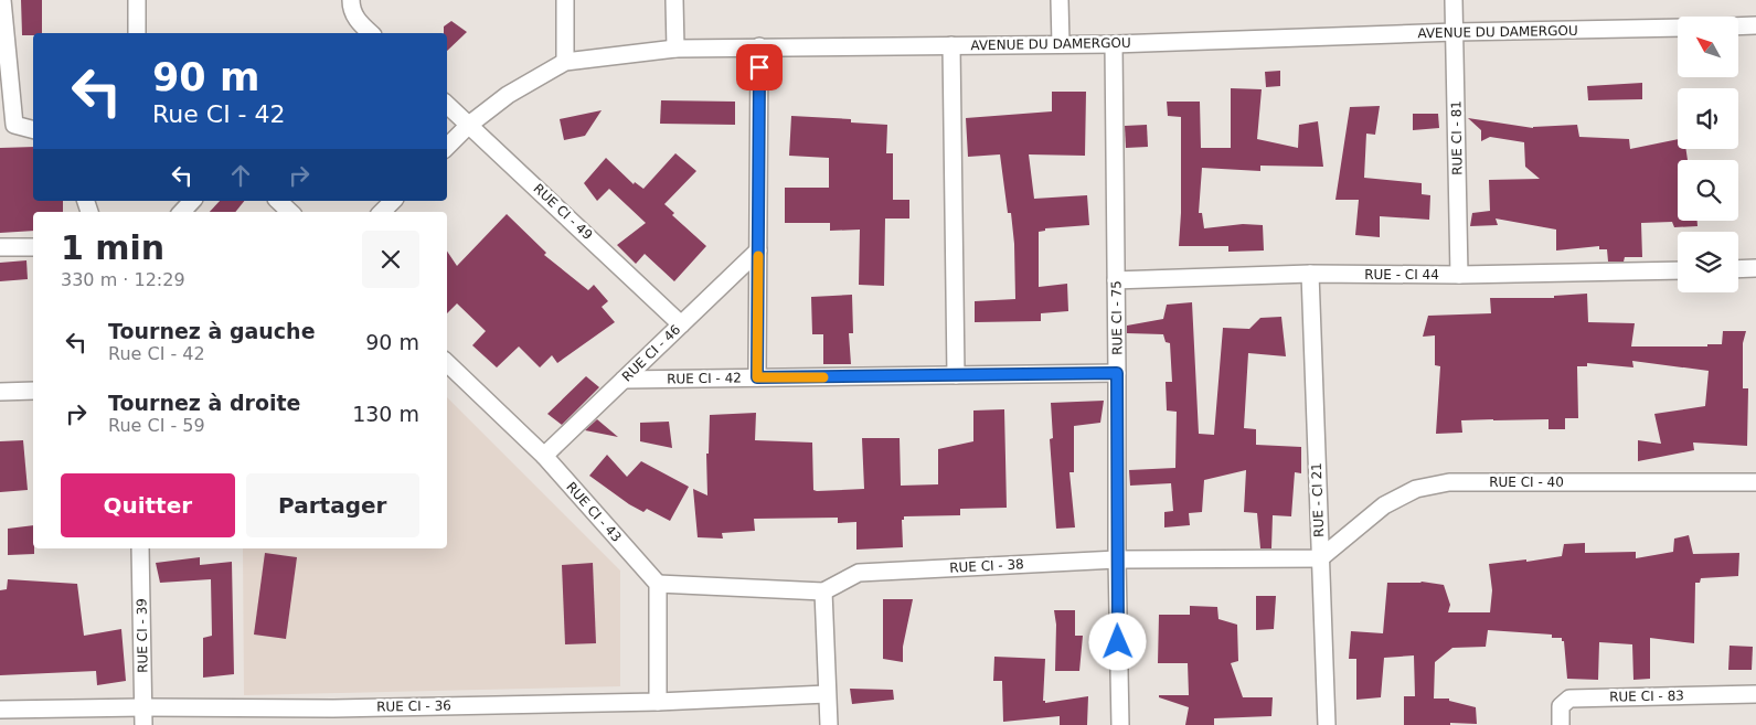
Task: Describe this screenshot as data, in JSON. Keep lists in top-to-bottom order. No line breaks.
{"streets":{"street":["AVENUE DU DAMERGOU","RUE CI - 81","RUE CI - 49","RUE - CI 44","RUE CI - 75","RUE CI - 46","RUE CI - 42","RUE CI - 40","RUE - CI 21","RUE CI - 43","RUE CI - 38","RUE CI - 39","RUE CI - 83","RUE CI - 36"]},"crossings":[["AVENUE DU DAMERGOU","RUE CI - 81"],["AVENUE DU DAMERGOU","RUE CI - 49"],["AVENUE DU DAMERGOU","RUE CI - 75"],["RUE CI - 81","RUE - CI 44"],["RUE CI - 49","RUE CI - 46"],["RUE - CI 44","RUE CI - 75"],["RUE - CI 44","RUE - CI 21"],["RUE CI - 75","RUE CI - 42"],["RUE CI - 75","RUE CI - 38"],["RUE CI - 46","RUE CI - 42"],["RUE CI - 46","RUE CI - 43"],["RUE CI - 40","RUE - CI 21"],["RUE CI - 40","RUE CI - 38"],["RUE - CI 21","RUE CI - 38"],["RUE CI - 39","RUE CI - 36"]],"north":"top left","page":{"turn":["90 m","Rue CI - 42"],"heading":["1 min","330 m · 12:29"],"list":[{"name":"Tournez à gauche","note":"Rue CI - 42","value":"90 m"},{"name":"Tournez à droite","note":"Rue CI - 59","value":"130 m"}],"buttons":["Quitter","Partager"]}}
